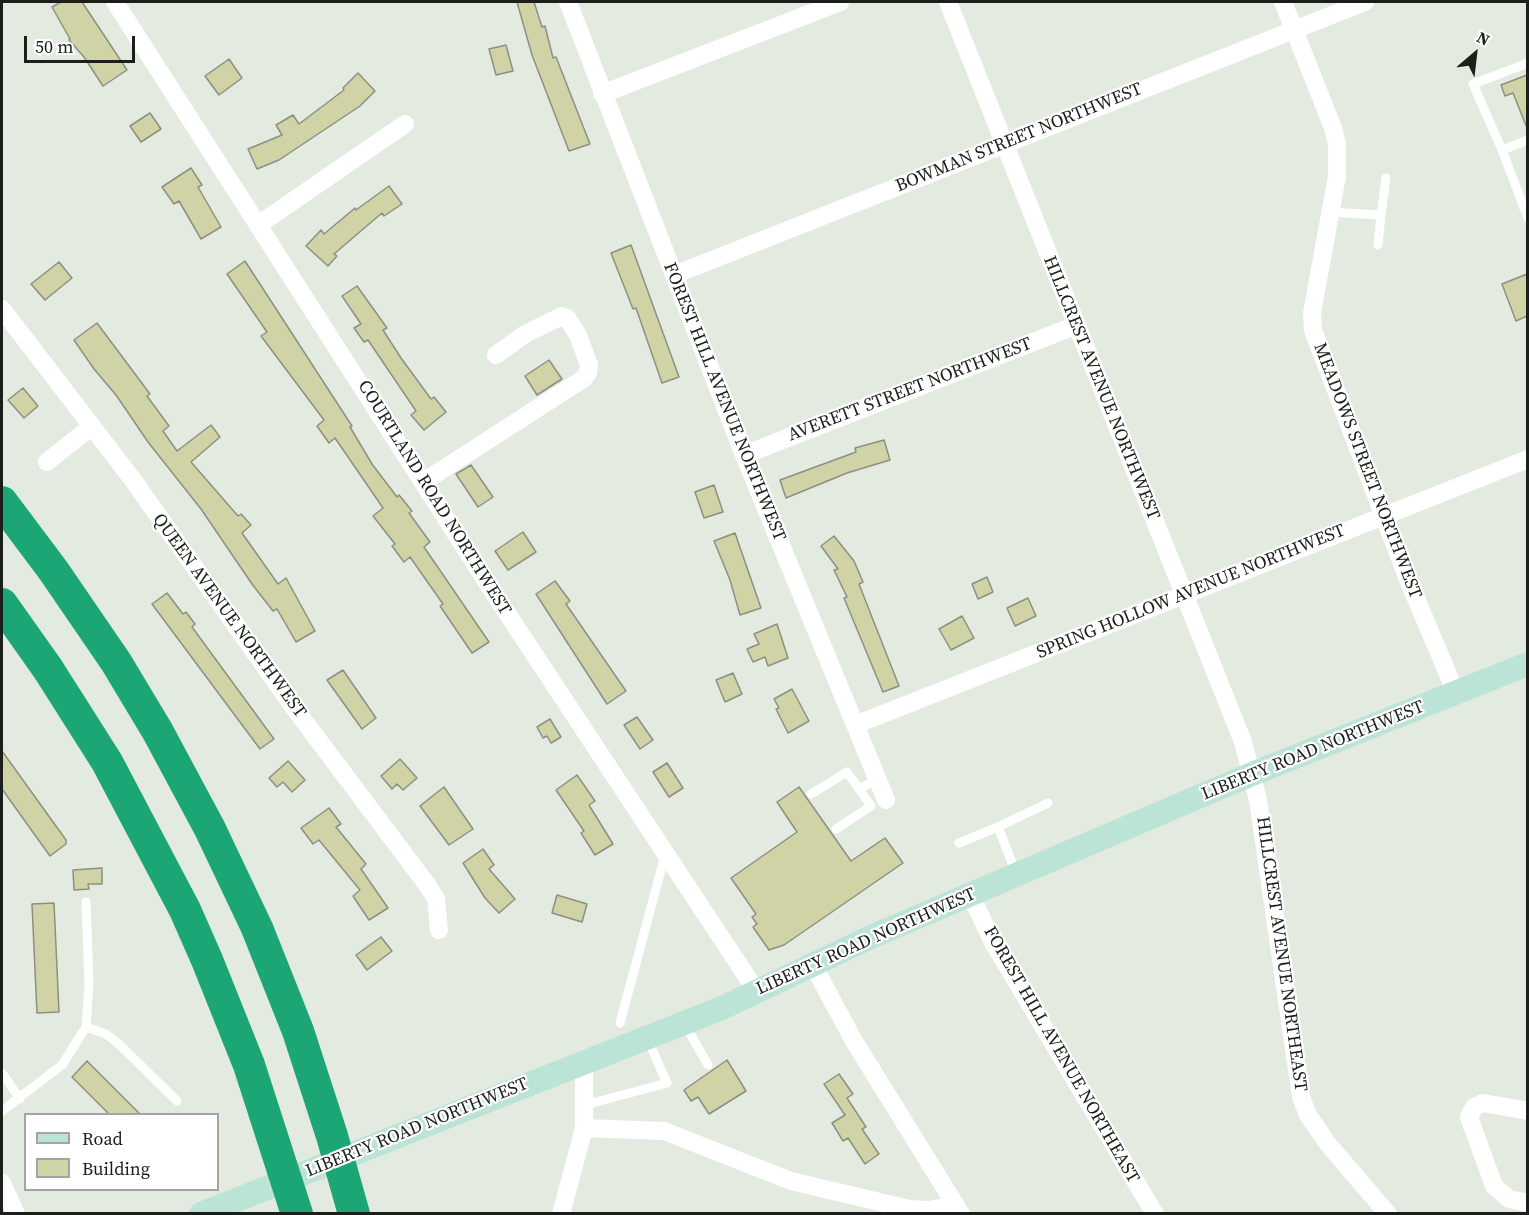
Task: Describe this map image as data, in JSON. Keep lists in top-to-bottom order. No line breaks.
{"streets":{"street":["BOWMAN STREET NORTHWEST","HILLCREST AVENUE NORTHWEST","AVERETT STREET NORTHWEST","FOREST HILL AVENUE NORTHWEST","MEADOWS STREET NORTHWEST","COURTLAND ROAD NORTHWEST","SPRING HOLLOW AVENUE NORTHWEST","QUEEN AVENUE NORTHWEST","LIBERTY ROAD NORTHWEST","HILLCREST AVENUE NORTHEAST","FOREST HILL AVENUE NORTHEAST"]},"crossings":[["BOWMAN STREET NORTHWEST","HILLCREST AVENUE NORTHWEST"],["BOWMAN STREET NORTHWEST","FOREST HILL AVENUE NORTHWEST"],["BOWMAN STREET NORTHWEST","MEADOWS STREET NORTHWEST"],["HILLCREST AVENUE NORTHWEST","AVERETT STREET NORTHWEST"],["HILLCREST AVENUE NORTHWEST","SPRING HOLLOW AVENUE NORTHWEST"],["HILLCREST AVENUE NORTHWEST","LIBERTY ROAD NORTHWEST"],["HILLCREST AVENUE NORTHWEST","HILLCREST AVENUE NORTHEAST"],["AVERETT STREET NORTHWEST","FOREST HILL AVENUE NORTHWEST"],["FOREST HILL AVENUE NORTHWEST","SPRING HOLLOW AVENUE NORTHWEST"],["MEADOWS STREET NORTHWEST","SPRING HOLLOW AVENUE NORTHWEST"],["MEADOWS STREET NORTHWEST","LIBERTY ROAD NORTHWEST"],["COURTLAND ROAD NORTHWEST","LIBERTY ROAD NORTHWEST"],["LIBERTY ROAD NORTHWEST","HILLCREST AVENUE NORTHEAST"],["LIBERTY ROAD NORTHWEST","FOREST HILL AVENUE NORTHEAST"]],"legend":["Road","Building"],"scale_bar":"50 m","north":"top right"}
